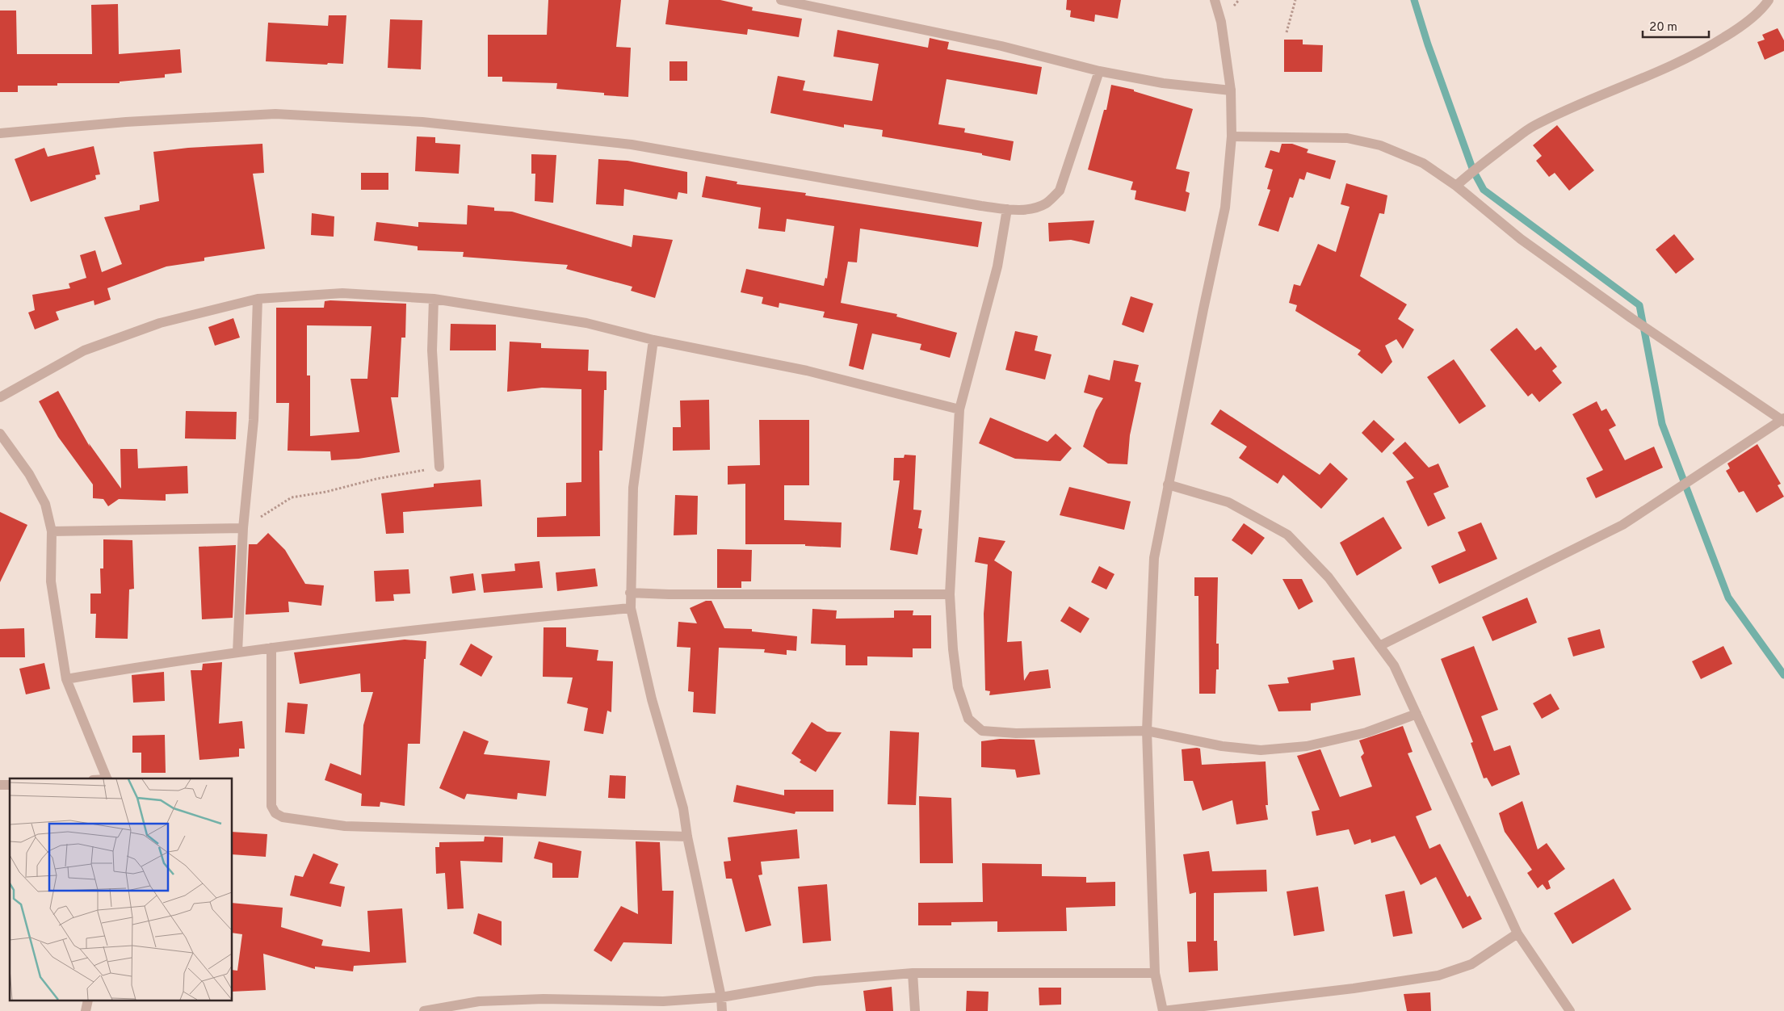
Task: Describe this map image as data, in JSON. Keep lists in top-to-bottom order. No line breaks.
{"scale_bar":"20 m"}
